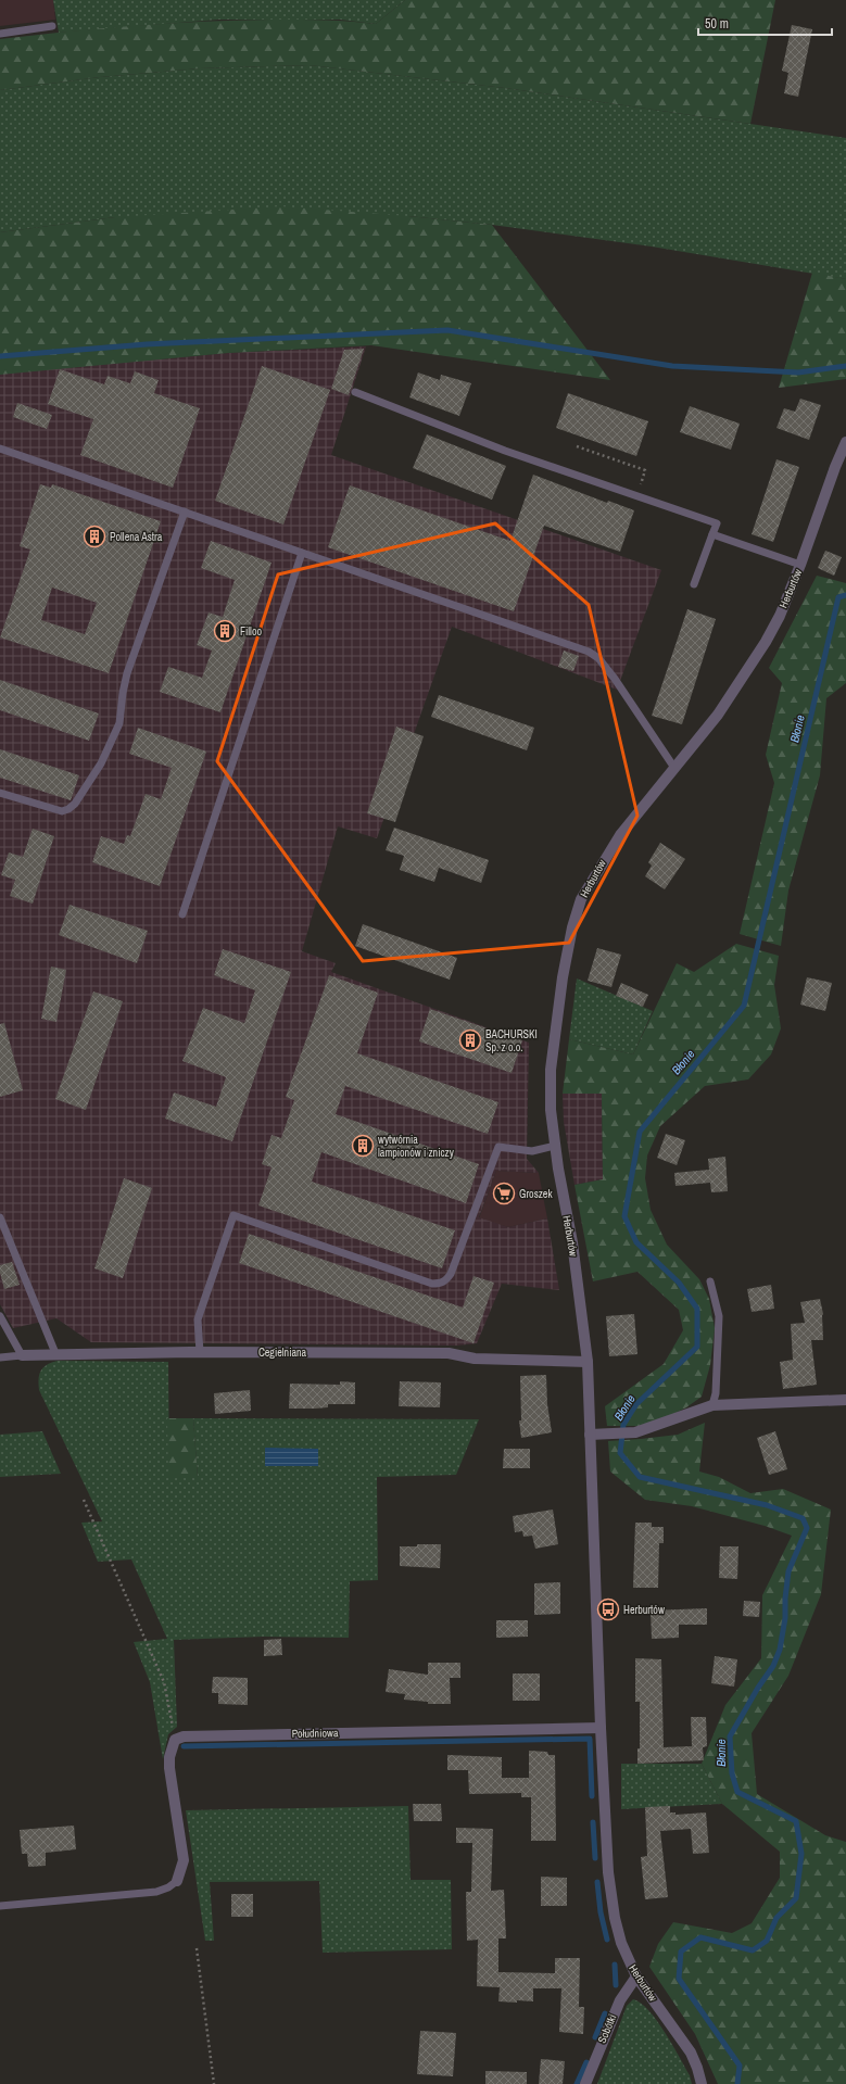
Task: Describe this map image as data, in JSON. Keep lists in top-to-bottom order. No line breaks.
{"streets":{"street":["Herburtów","Cegielniana","Południowa","Sobótki"]},"crossings":[["Herburtów","Cegielniana"],["Herburtów","Południowa"],["Herburtów","Sobótki"]],"water":["Błonie"],"places":{"building":["Pollena Astra","Filloo","BACHURSKI Sp. z o.o.","wytwórnia lampionów i zniczy"],"supermarket":["Groszek"],"bus stop":["Herburtów"]},"scale_bar":"50 m"}
